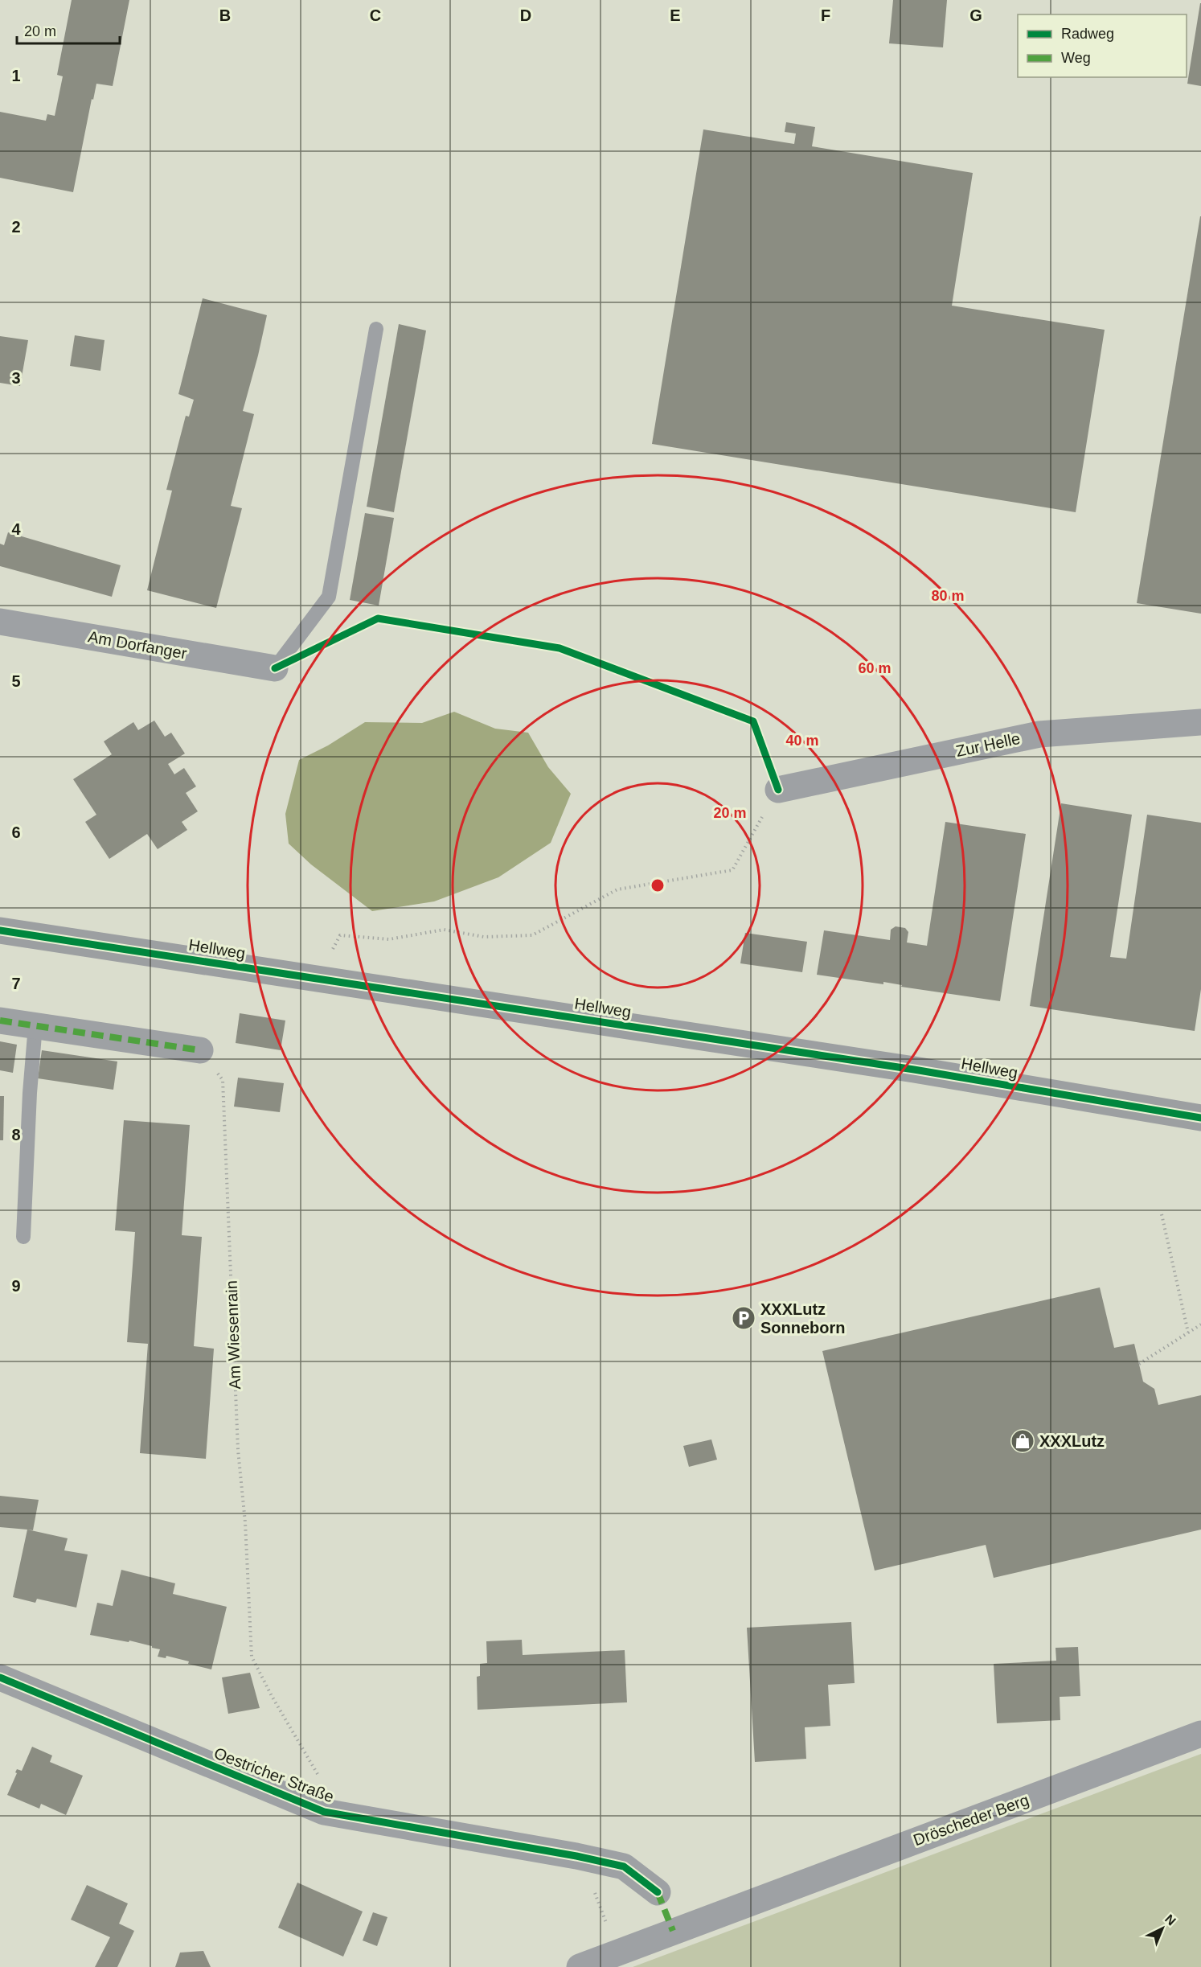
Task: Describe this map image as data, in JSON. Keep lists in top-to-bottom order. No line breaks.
{"streets":{"street":["Am Dorfanger","Zur Helle","Hellweg","Oestricher Straße","Dröscheder Berg"],"path":["Am Wiesenrain"]},"crossings":[["Am Wiesenrain","Oestricher Straße"]],"places":{"parking":["XXXLutz Sonneborn"],"shop":["XXXLutz"]},"legend":["Radweg","Weg"],"scale_bar":"20 m","north":"top right","grid":{"columns":["B","C","D","E","F","G"],"rows":["1","2","3","4","5","6","7","8","9"]},"rings":["80 m","60 m","40 m","20 m"]}
